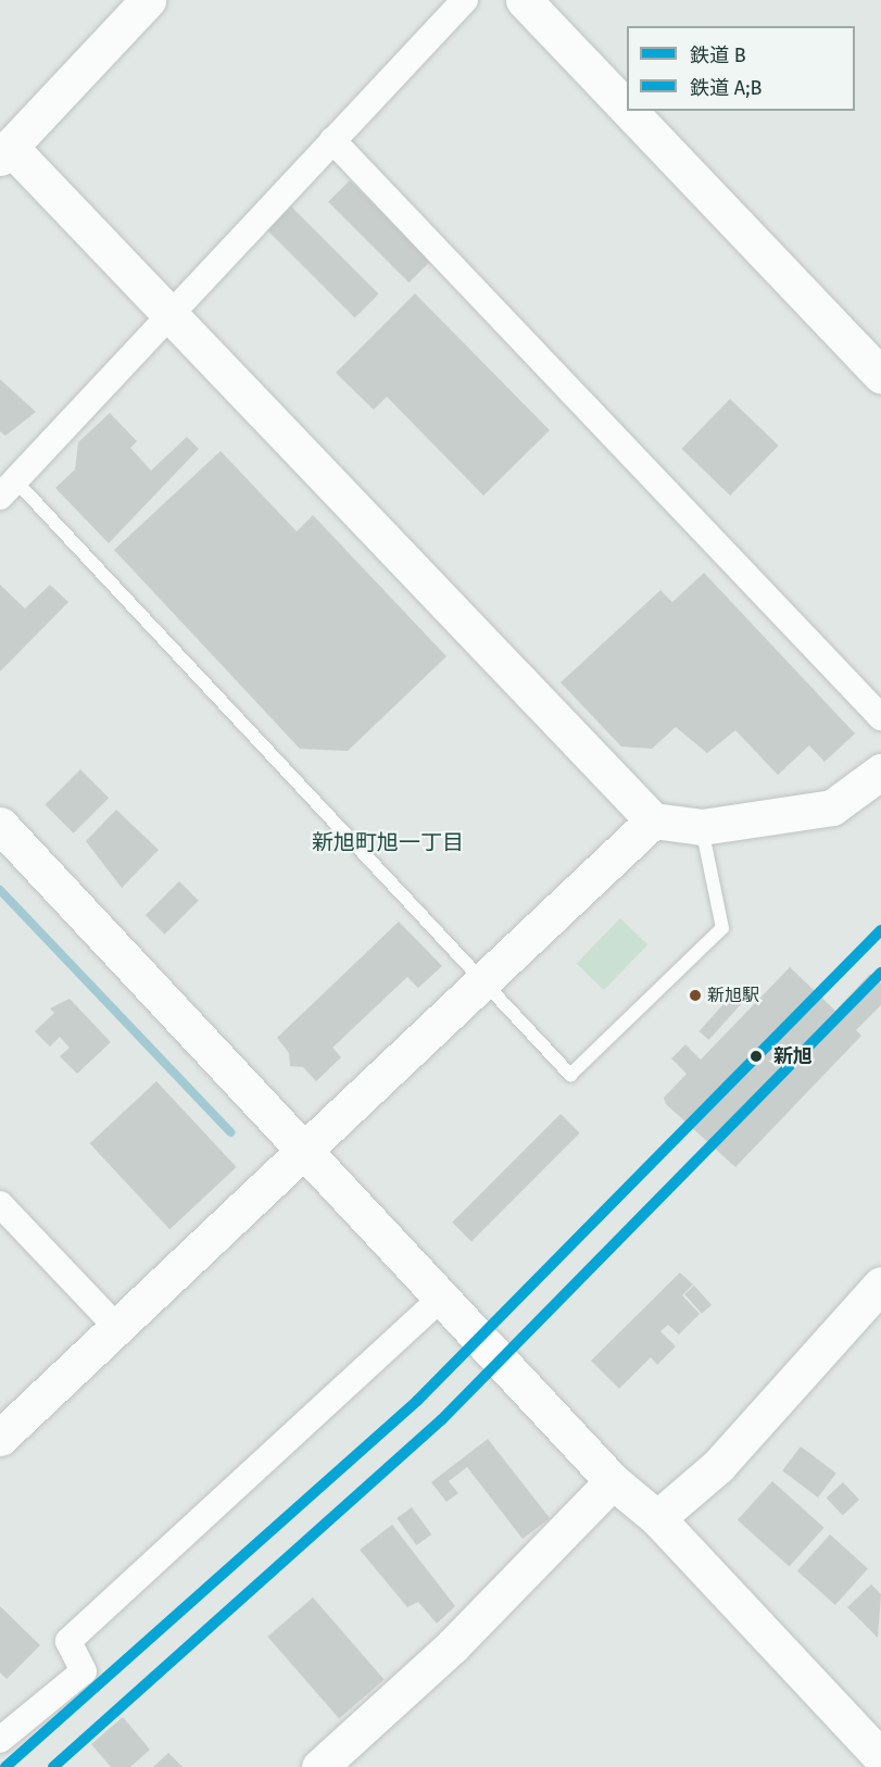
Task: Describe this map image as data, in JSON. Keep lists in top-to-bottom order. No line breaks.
{"districts":["新旭町旭一丁目"],"places":["新旭駅","新旭"],"lines":["rail line B","rail line A;B"],"legend":["鉄道 B","鉄道 A;B"]}
